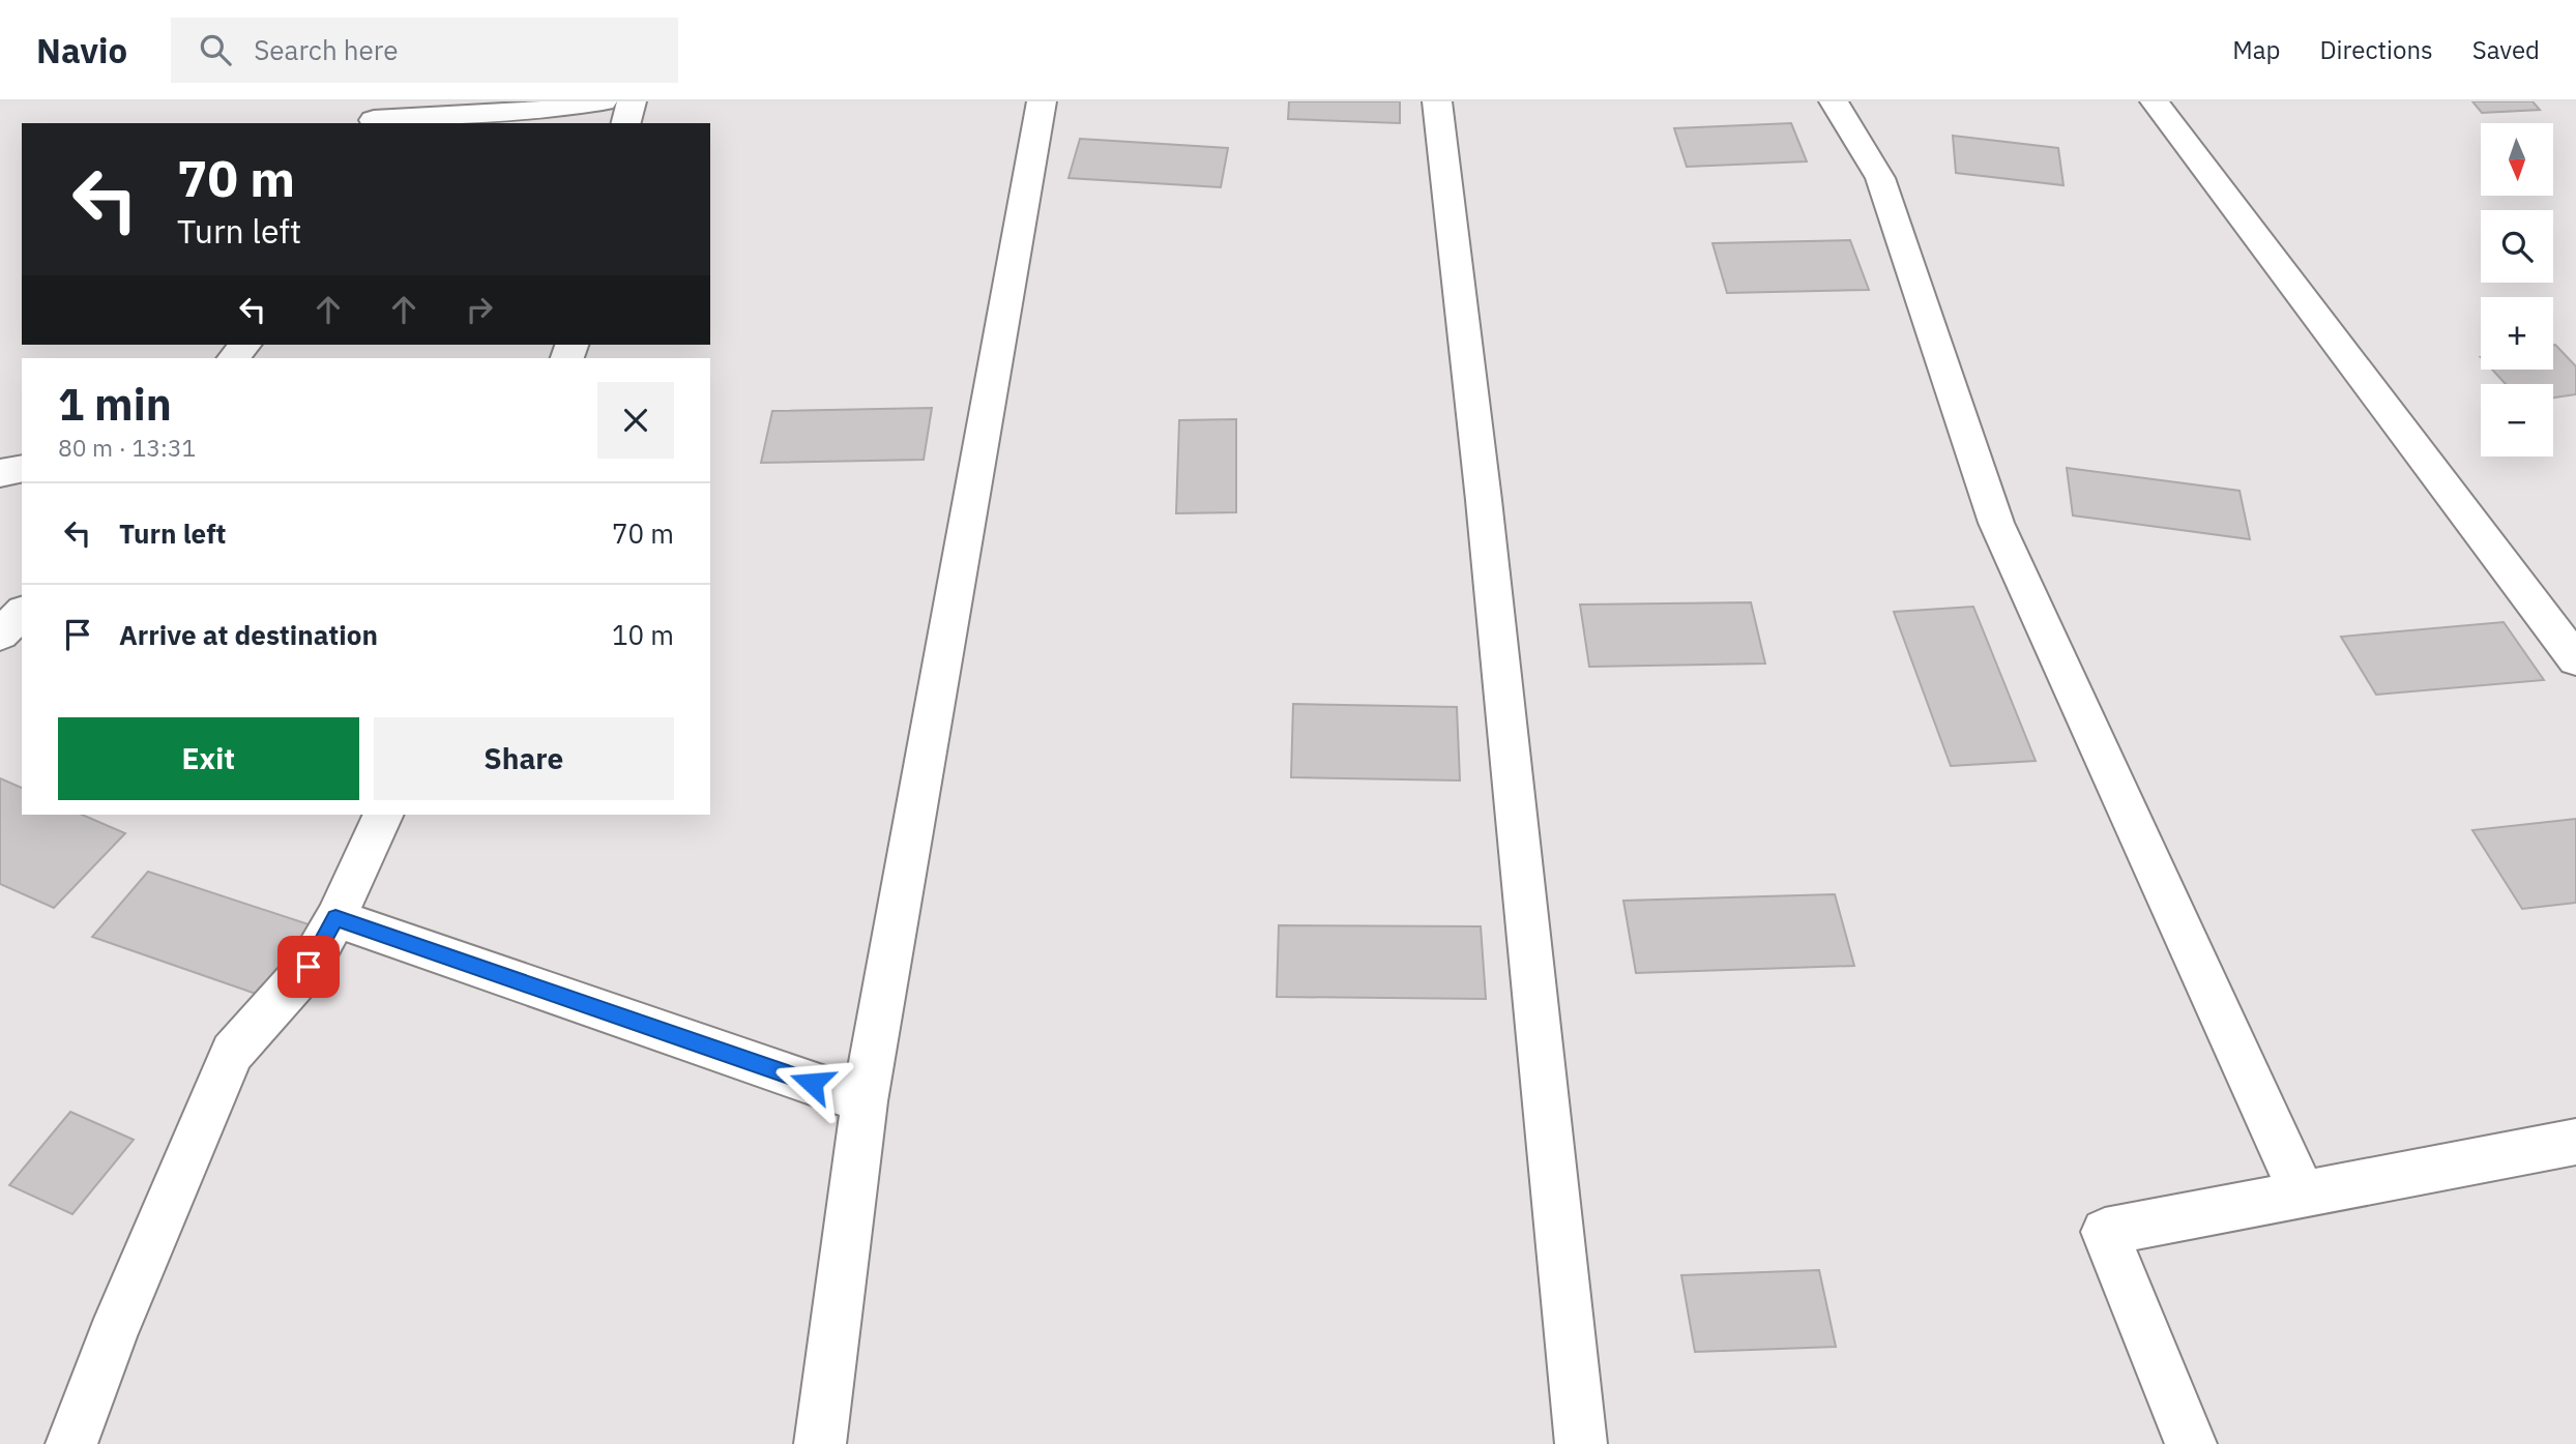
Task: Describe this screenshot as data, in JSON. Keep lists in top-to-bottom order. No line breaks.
{"north":"bottom","page":{"header":"Navio","search":"Search here","nav":["Map","Directions","Saved"],"map_buttons":["+","−"],"turn":["70 m","Turn left"],"heading":["1 min","80 m · 13:31"],"list":[{"name":"Turn left","value":"70 m"},{"name":"Arrive at destination","value":"10 m"}],"buttons":["Exit","Share"]}}
